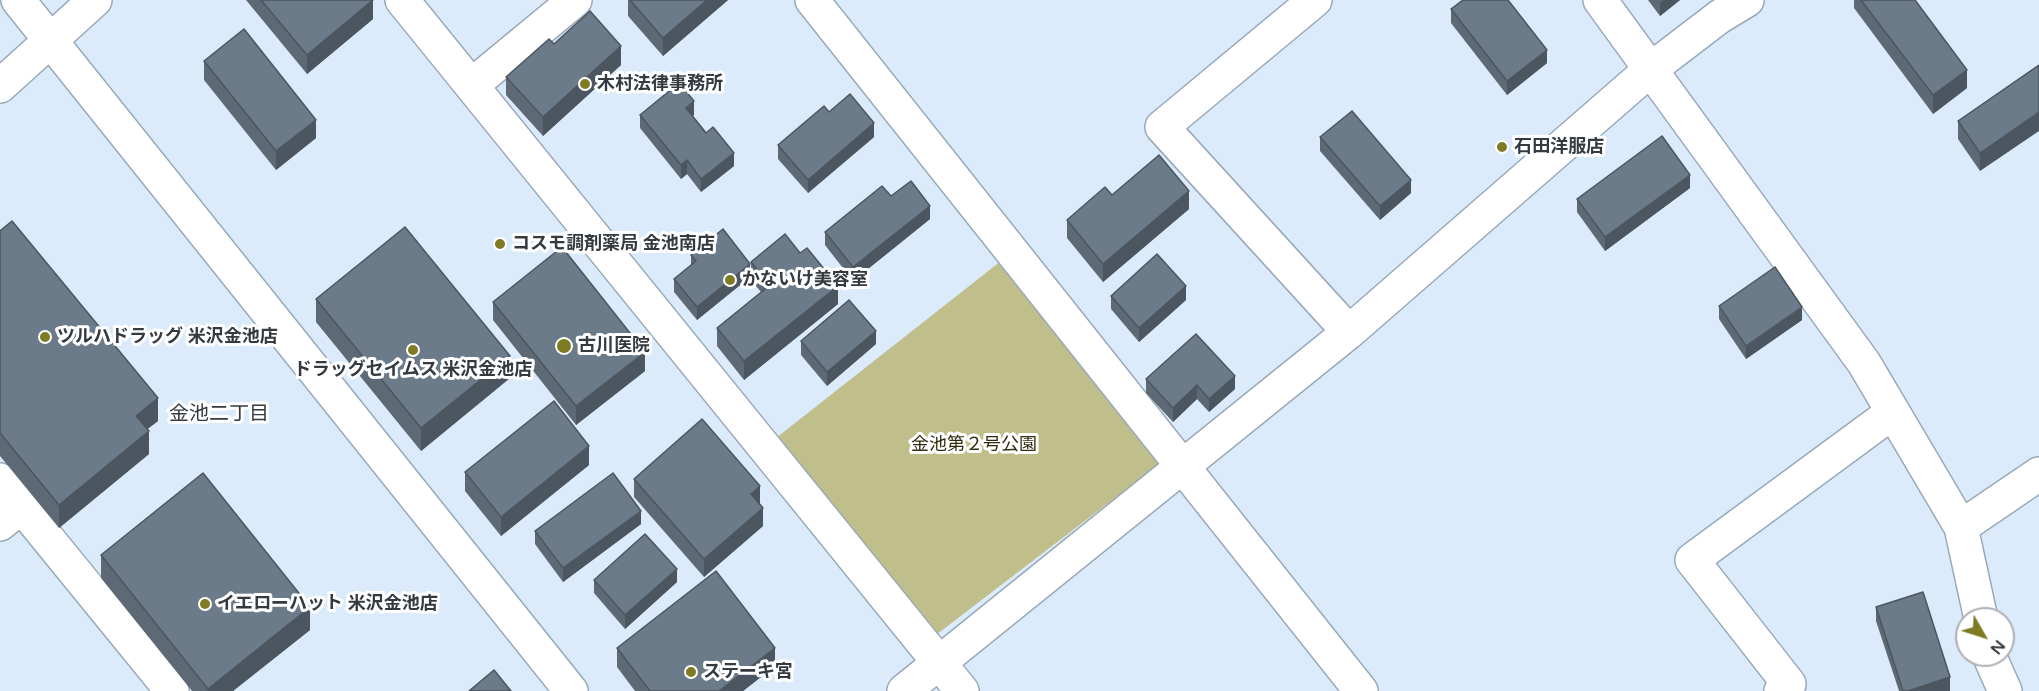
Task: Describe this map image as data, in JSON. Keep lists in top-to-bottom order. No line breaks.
{"districts":["金池二丁目"],"parks":["金池第２号公園"],"places":["木村法律事務所","石田洋服店","コスモ調剤薬局 金池南店","かないけ美容室","ツルハドラッグ 米沢金池店","古川医院","ドラッグセイムス 米沢金池店","イエローハット 米沢金池店","ステーキ宮"],"north":"bottom right"}
